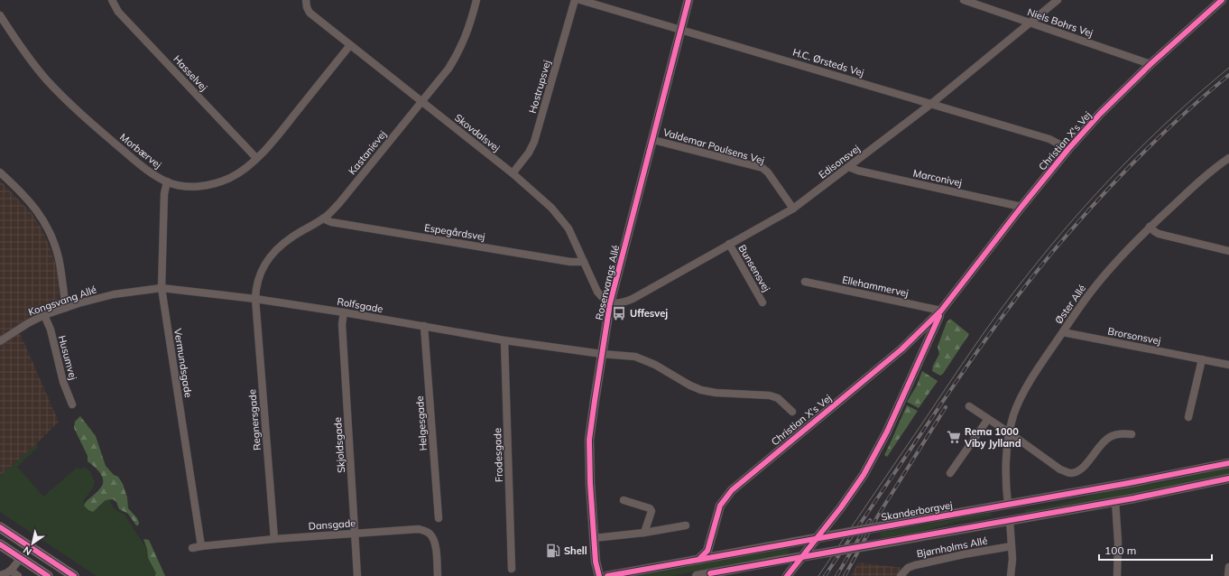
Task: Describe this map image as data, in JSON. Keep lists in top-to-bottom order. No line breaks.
{"streets":{"street":["Niels Bohrs Vej","H.C. Ørsteds Vej","Hasselvej","Hostrupsvej","Skovdalsvej","Christian X's Vej","Valdemar Poulsens Vej","Morbærvej","Kastanievej","Edisonsvej","Marconivej","Espegårdsvej","Bunsensvej","Rosenvangs Allé","Ellehammervej","Kongsvang Allé","Øster Allé","Rolfsgade","Brorsonsvej","Husumvej","Vermundsgade","Regnersgade","Helgesgade","Skjoldsgade","Frodesgade","Skanderborgvej","Dansgade","Bjørnholms Allé"]},"crossings":[["Niels Bohrs Vej","Christian X's Vej"],["Niels Bohrs Vej","Edisonsvej"],["H.C. Ørsteds Vej","Christian X's Vej"],["H.C. Ørsteds Vej","Edisonsvej"],["H.C. Ørsteds Vej","Rosenvangs Allé"],["Hasselvej","Morbærvej"],["Hostrupsvej","Skovdalsvej"],["Skovdalsvej","Morbærvej"],["Skovdalsvej","Kastanievej"],["Skovdalsvej","Edisonsvej"],["Skovdalsvej","Espegårdsvej"],["Skovdalsvej","Rosenvangs Allé"],["Christian X's Vej","Marconivej"],["Christian X's Vej","Ellehammervej"],["Christian X's Vej","Skanderborgvej"],["Valdemar Poulsens Vej","Edisonsvej"],["Valdemar Poulsens Vej","Rosenvangs Allé"],["Morbærvej","Vermundsgade"],["Kastanievej","Espegårdsvej"],["Kastanievej","Rolfsgade"],["Kastanievej","Regnersgade"],["Edisonsvej","Marconivej"],["Edisonsvej","Bunsensvej"],["Edisonsvej","Rosenvangs Allé"],["Rosenvangs Allé","Rolfsgade"],["Kongsvang Allé","Rolfsgade"],["Kongsvang Allé","Husumvej"],["Øster Allé","Brorsonsvej"],["Øster Allé","Skanderborgvej"],["Rolfsgade","Vermundsgade"],["Rolfsgade","Regnersgade"],["Rolfsgade","Helgesgade"],["Rolfsgade","Skjoldsgade"],["Rolfsgade","Frodesgade"],["Vermundsgade","Dansgade"],["Regnersgade","Dansgade"],["Skjoldsgade","Dansgade"]],"places":{"bus stop":["Uffesvej"],"supermarket":["Rema 1000 Viby Jylland"],"fuel station":["Shell"]},"scale_bar":"100 m","north":"bottom left"}
